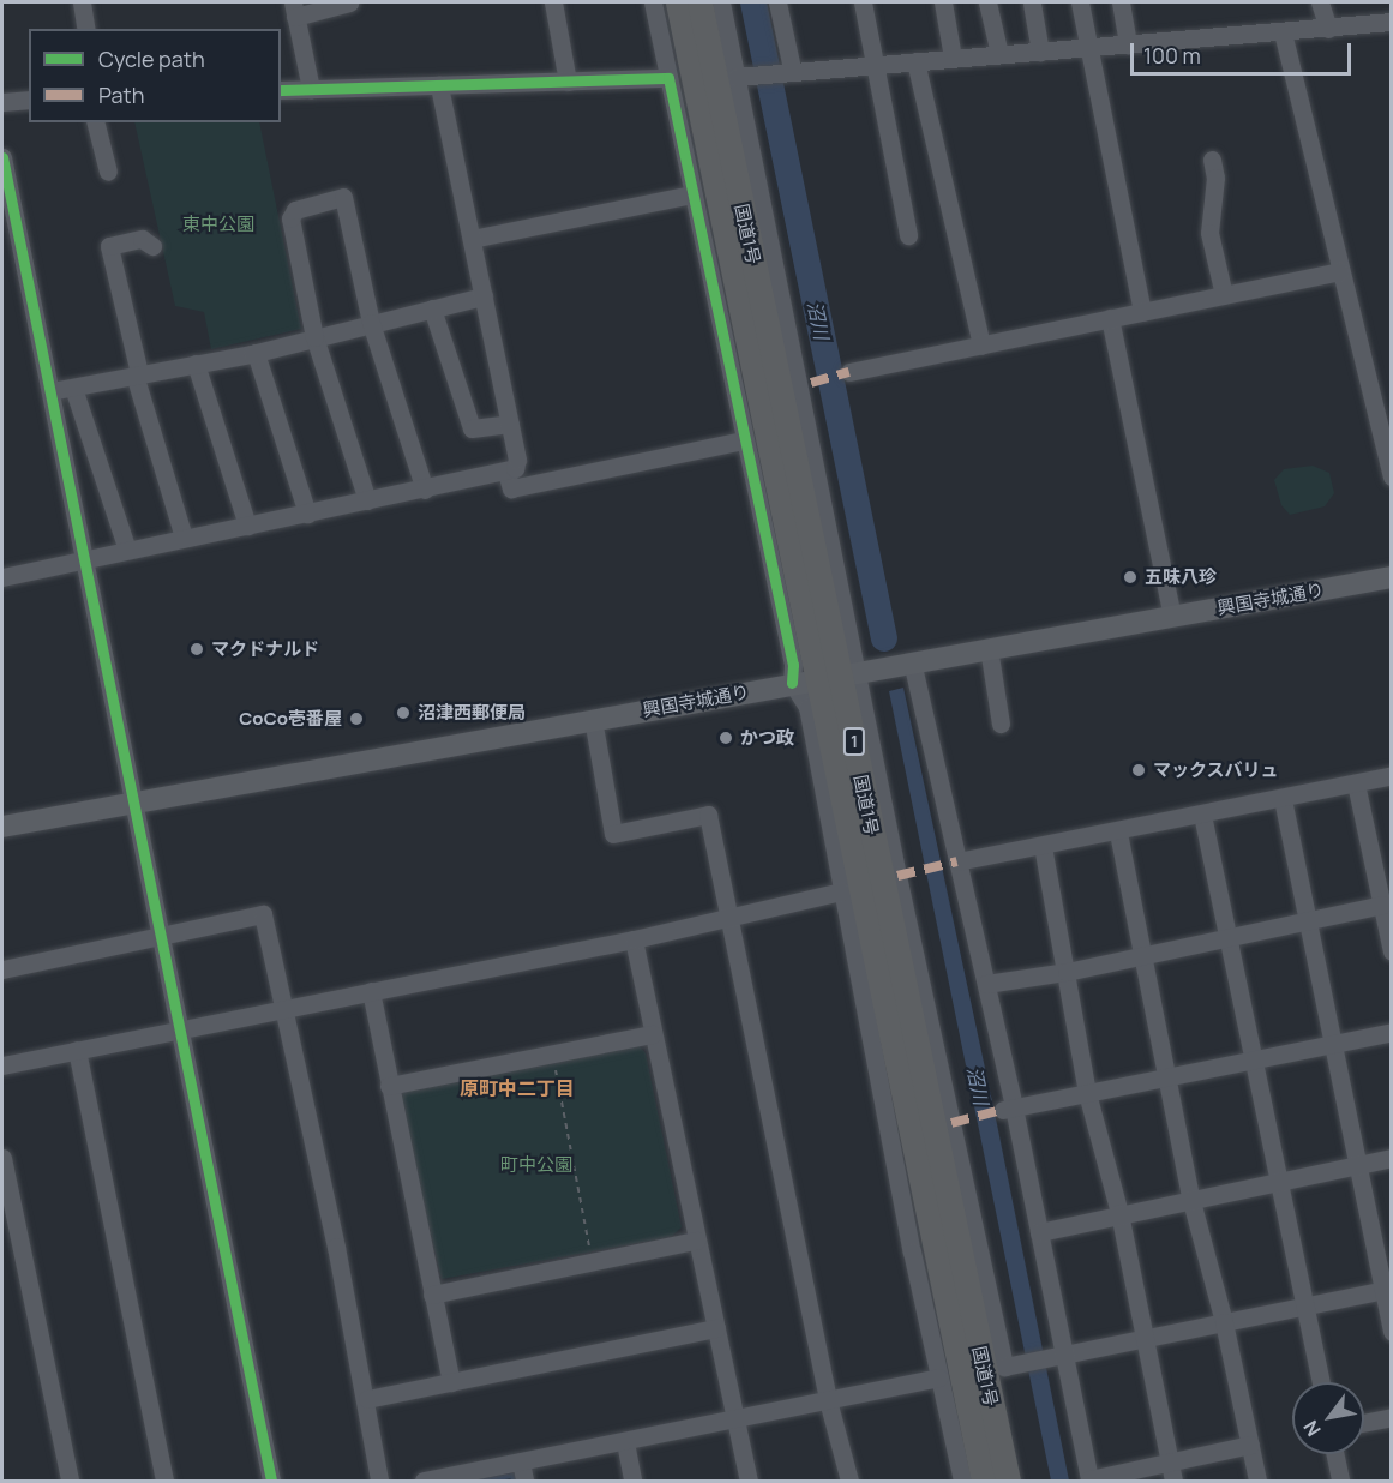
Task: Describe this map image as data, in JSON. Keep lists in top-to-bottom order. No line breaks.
{"streets":{"highway":["国道1号","1"],"main road":["興国寺城通り"]},"crossings":[["国道1号","興国寺城通り"]],"districts":["原町中二丁目"],"water":["沼川"],"parks":["東中公園","町中公園"],"places":["五味八珍","マクドナルド","沼津西郵便局","CoCo壱番屋","かつ政","マックスバリュ"],"legend":["Cycle path","Path"],"scale_bar":"100 m","north":"bottom left"}
